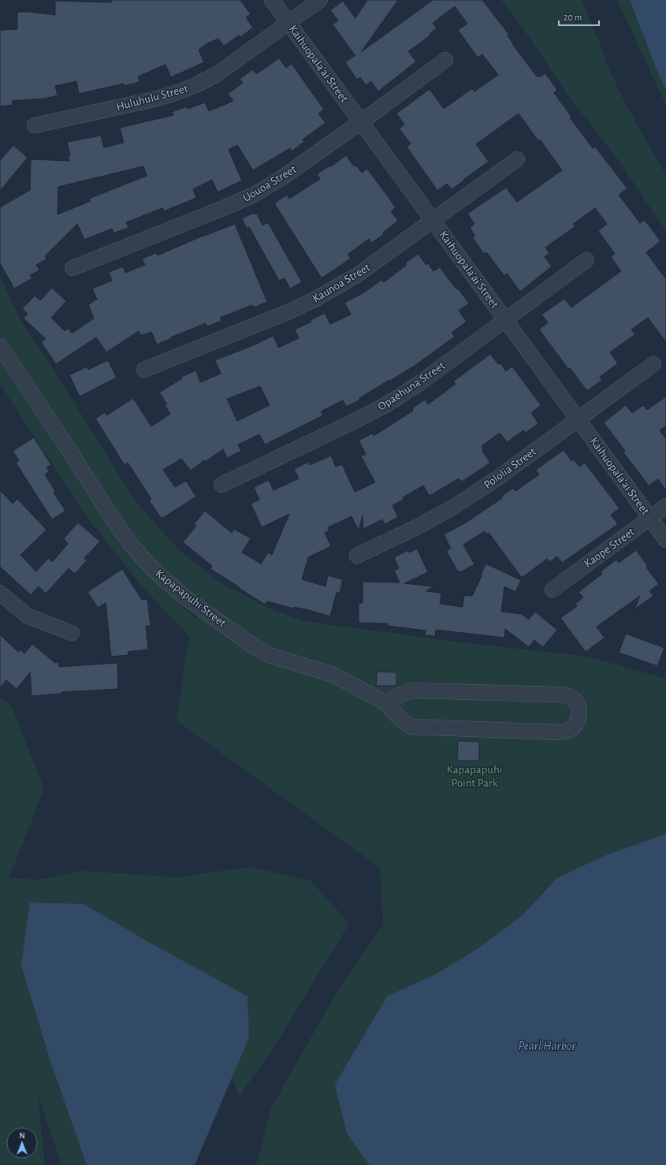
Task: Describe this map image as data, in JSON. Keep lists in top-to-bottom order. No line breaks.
{"streets":{"street":["Kaihuopala'ai Street","Huluhulu Street","Uouoa Street","Kaunoa Street","Opaehuna Street","Pololia Street","Kaope Street","Kapapapuhi Street"]},"crossings":[["Kaihuopala'ai Street","Huluhulu Street"],["Kaihuopala'ai Street","Uouoa Street"],["Kaihuopala'ai Street","Kaunoa Street"],["Kaihuopala'ai Street","Opaehuna Street"],["Kaihuopala'ai Street","Pololia Street"],["Kaihuopala'ai Street","Kaope Street"]],"water":["Pearl Harbor"],"parks":["Kapapapuhi Point Park"],"scale_bar":"20 m","north":"top"}
